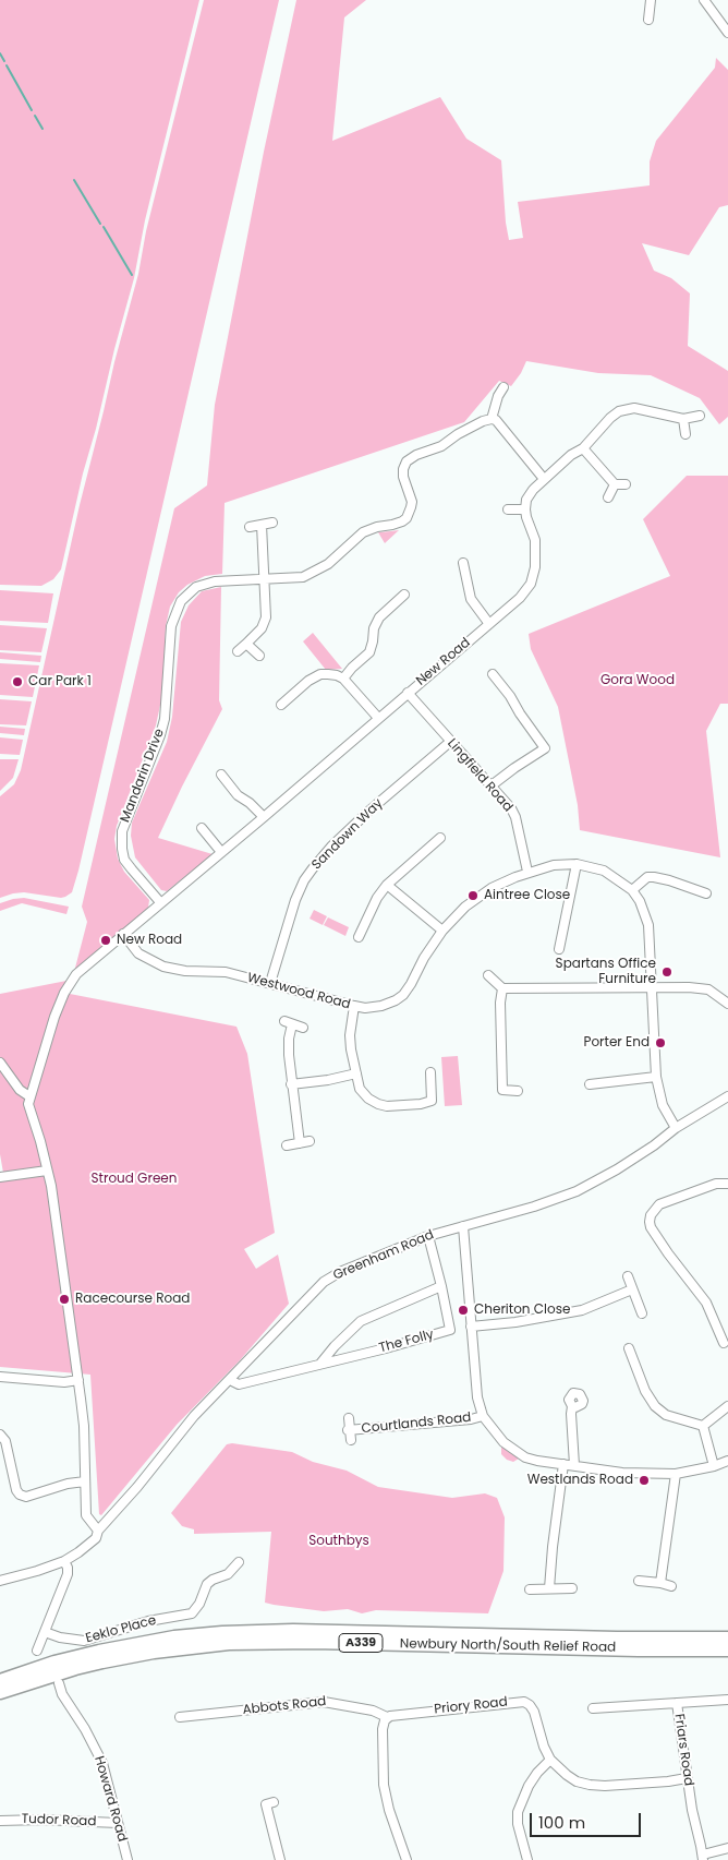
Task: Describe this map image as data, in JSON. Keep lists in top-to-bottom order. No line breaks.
{"streets":{"highway":["A339","Newbury North/South Relief Road"],"street":["New Road","Mandarin Drive","Lingfield Road","Sandown Way","Westwood Road","Greenham Road","The Folly","Courtlands Road","Eeklo Place","Abbots Road","Priory Road","Friars Road","Howard Road","Tudor Road"]},"crossings":[["New Road","Mandarin Drive"],["New Road","Lingfield Road"],["New Road","Westwood Road"],["Lingfield Road","Sandown Way"],["Lingfield Road","Westwood Road"],["Sandown Way","Westwood Road"],["Westwood Road","Greenham Road"],["Greenham Road","The Folly"],["Abbots Road","Priory Road"],["Priory Road","Friars Road"],["Howard Road","Tudor Road"]],"parks":["Gora Wood","Stroud Green","Southbys"],"places":["Car Park 1","Aintree Close","New Road","Spartans Office Furniture","Porter End","Racecourse Road","Cheriton Close","Westlands Road"],"scale_bar":"100 m"}
